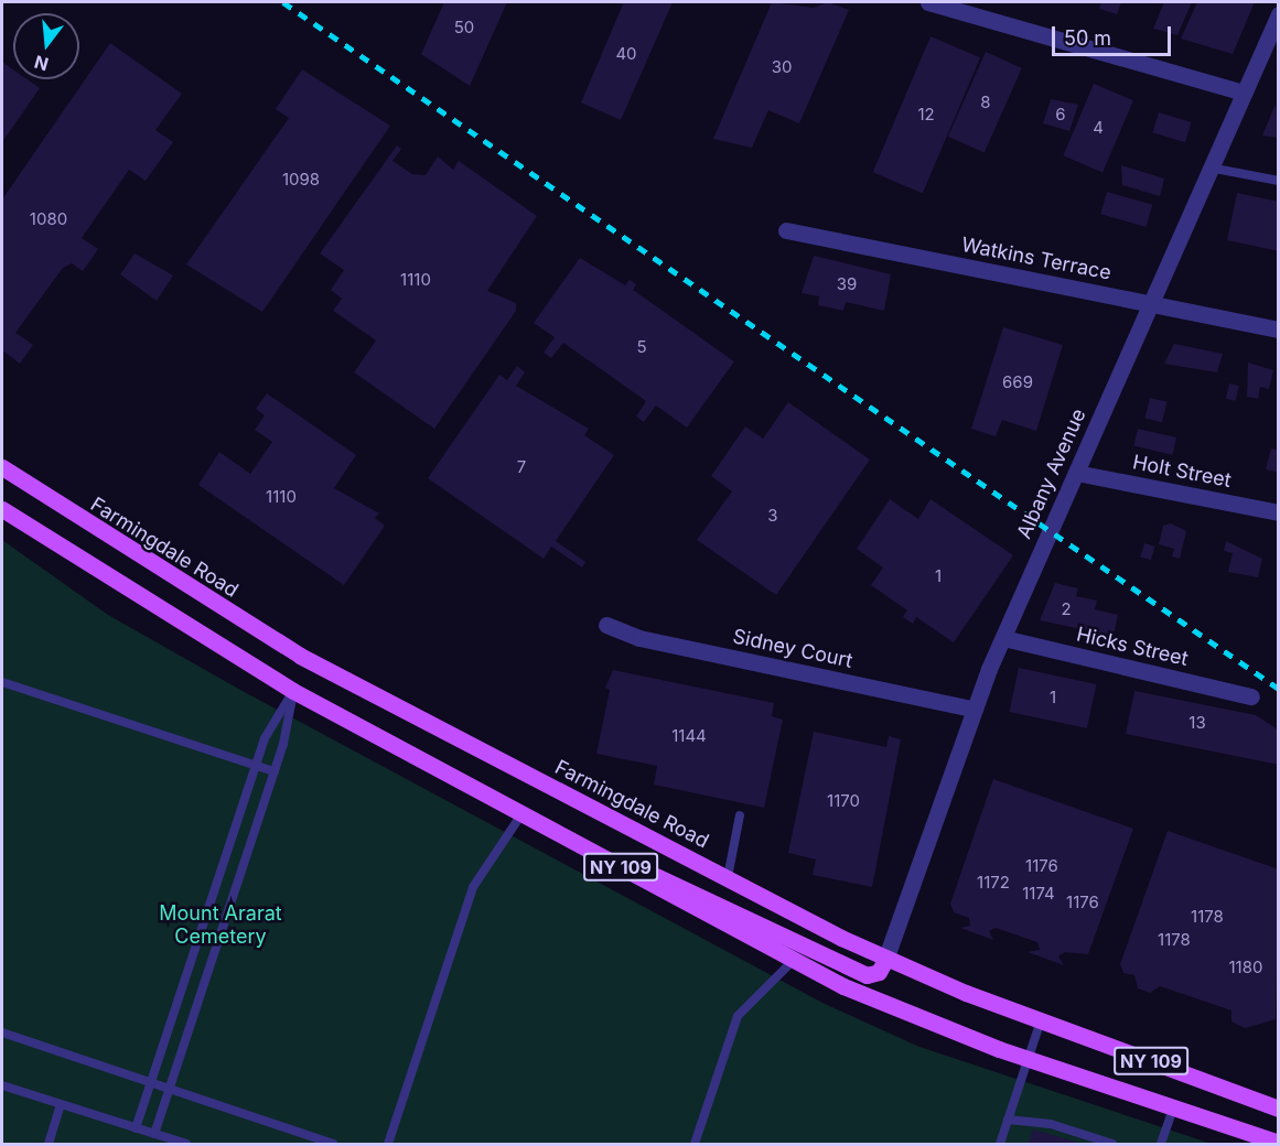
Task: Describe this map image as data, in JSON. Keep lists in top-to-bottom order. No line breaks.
{"streets":{"main road":["Farmingdale Road","NY 109"],"street":["Watkins Terrace","Holt Street","Albany Avenue","Hicks Street","Sidney Court"]},"crossings":[["Watkins Terrace","Albany Avenue"],["Holt Street","Albany Avenue"],["Albany Avenue","Farmingdale Road"],["Albany Avenue","Hicks Street"],["Albany Avenue","Sidney Court"]],"parks":["Mount Ararat Cemetery"],"house_numbers":["50","40","30","8","12","6","4","1098","1080","1110","39","5","669","7","1110","3","1","2","1","13","1144","1170","1176","1172","1174","1176","1178","1178","1180"],"scale_bar":"50 m","north":"bottom"}
